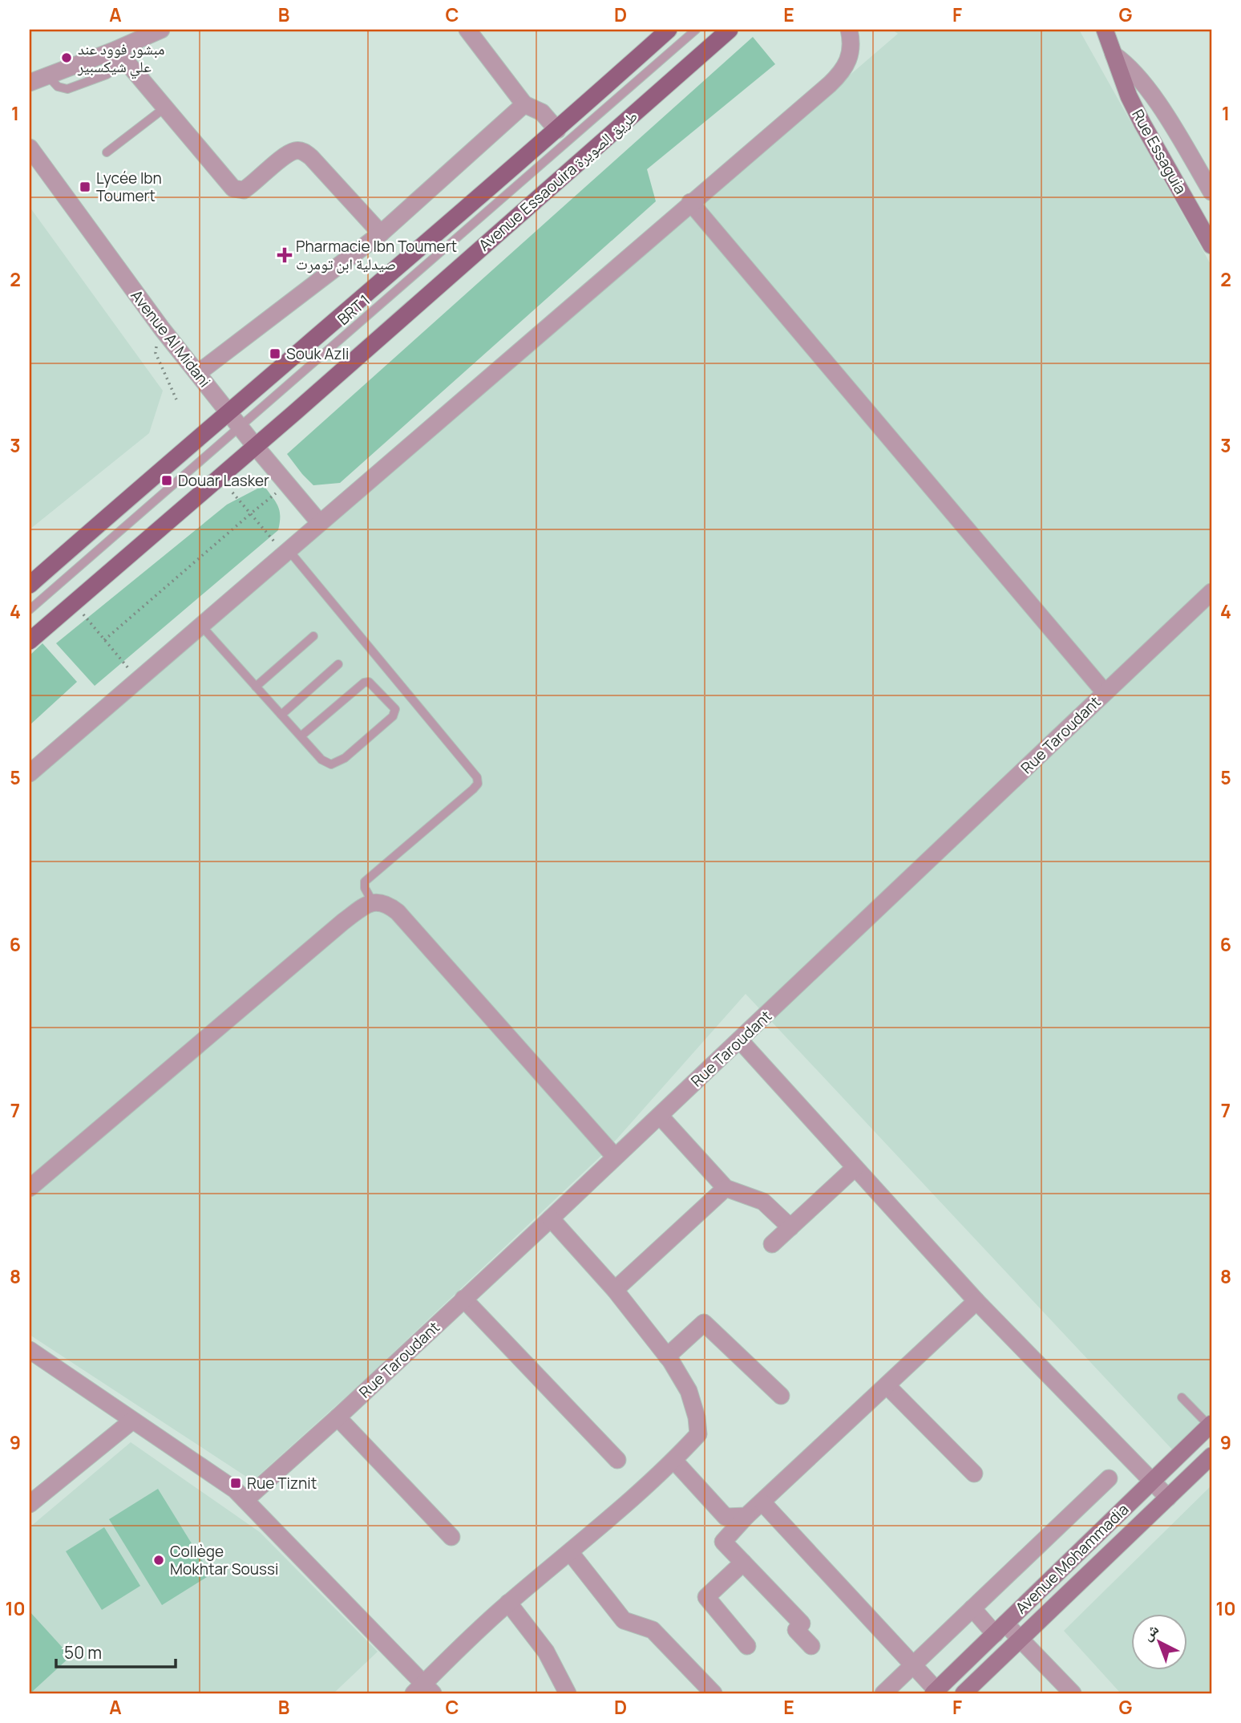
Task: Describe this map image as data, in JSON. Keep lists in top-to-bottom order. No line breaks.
{"streets":{"main road":["Avenue Essaouira طريق الصويرة"],"street":["Rue Essaguia","Avenue Al Midani","Rue Taroudant","Avenue Mohammadia"],"lane":["BRT 1"]},"crossings":[["Avenue Essaouira طريق الصويرة","Avenue Al Midani"],["BRT 1","Avenue Al Midani"]],"places":{"other":["مبشور فوود عند علي شيكسبير","Collège Mokhtar Soussi"],"transit":["Lycée Ibn Toumert","Souk Azli","Douar Lasker","Rue Tiznit"],"health":["Pharmacie Ibn Toumert صيدلية ابن تومرت"]},"scale_bar":"50 m","north":"top left","grid":{"columns":["A","B","C","D","E","F","G"],"rows":["1","2","3","4","5","6","7","8","9","10"]}}
